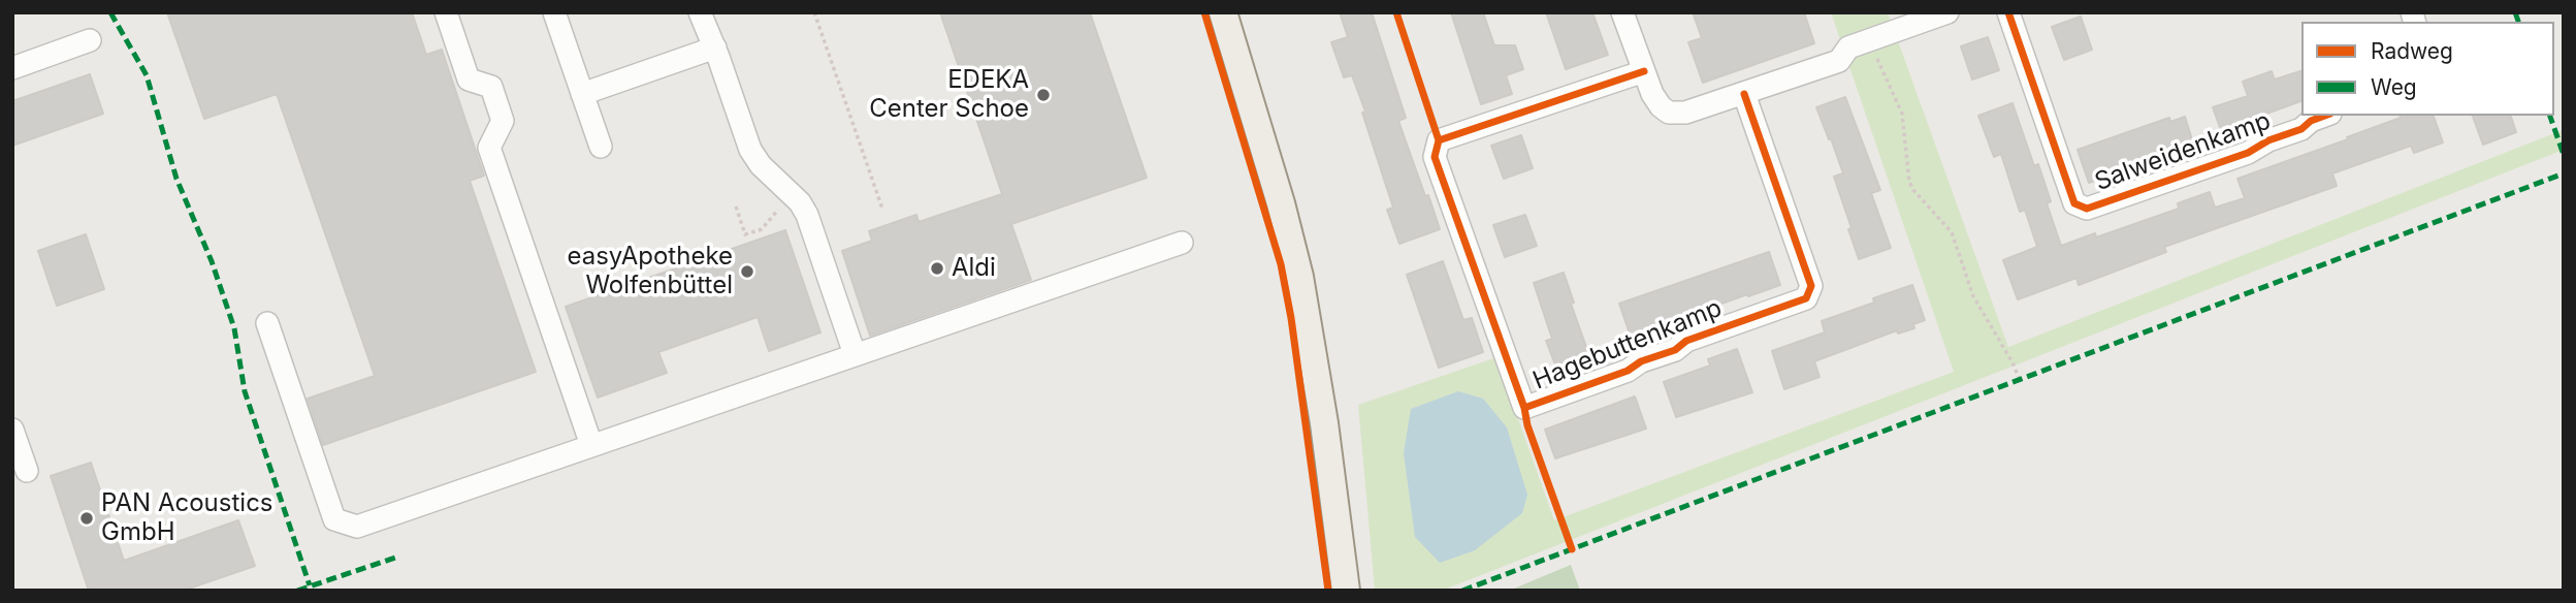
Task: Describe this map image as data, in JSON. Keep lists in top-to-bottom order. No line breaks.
{"streets":{"street":["Salweidenkamp","Hagebuttenkamp"]},"places":["EDEKA Center Schoe","Aldi","easyApotheke Wolfenbüttel","PAN Acoustics GmbH"],"legend":["Radweg","Weg"]}
